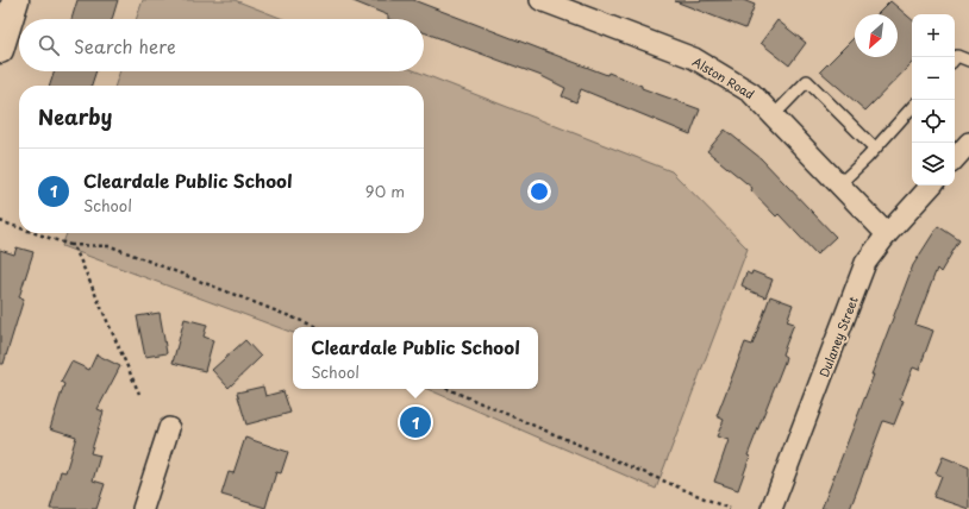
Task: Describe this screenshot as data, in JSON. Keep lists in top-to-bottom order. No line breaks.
{"streets":{"street":["Alston Road","Dulaney Street"]},"crossings":[["Alston Road","Dulaney Street"]],"north":"bottom left","page":{"map_buttons":["+","−"],"search":"Search here","heading":"Nearby","list":[{"mark":"1","name":"Cleardale Public School","note":"School","value":"90 m"}],"popup":["Cleardale Public School","School"],"pins":"1"}}
